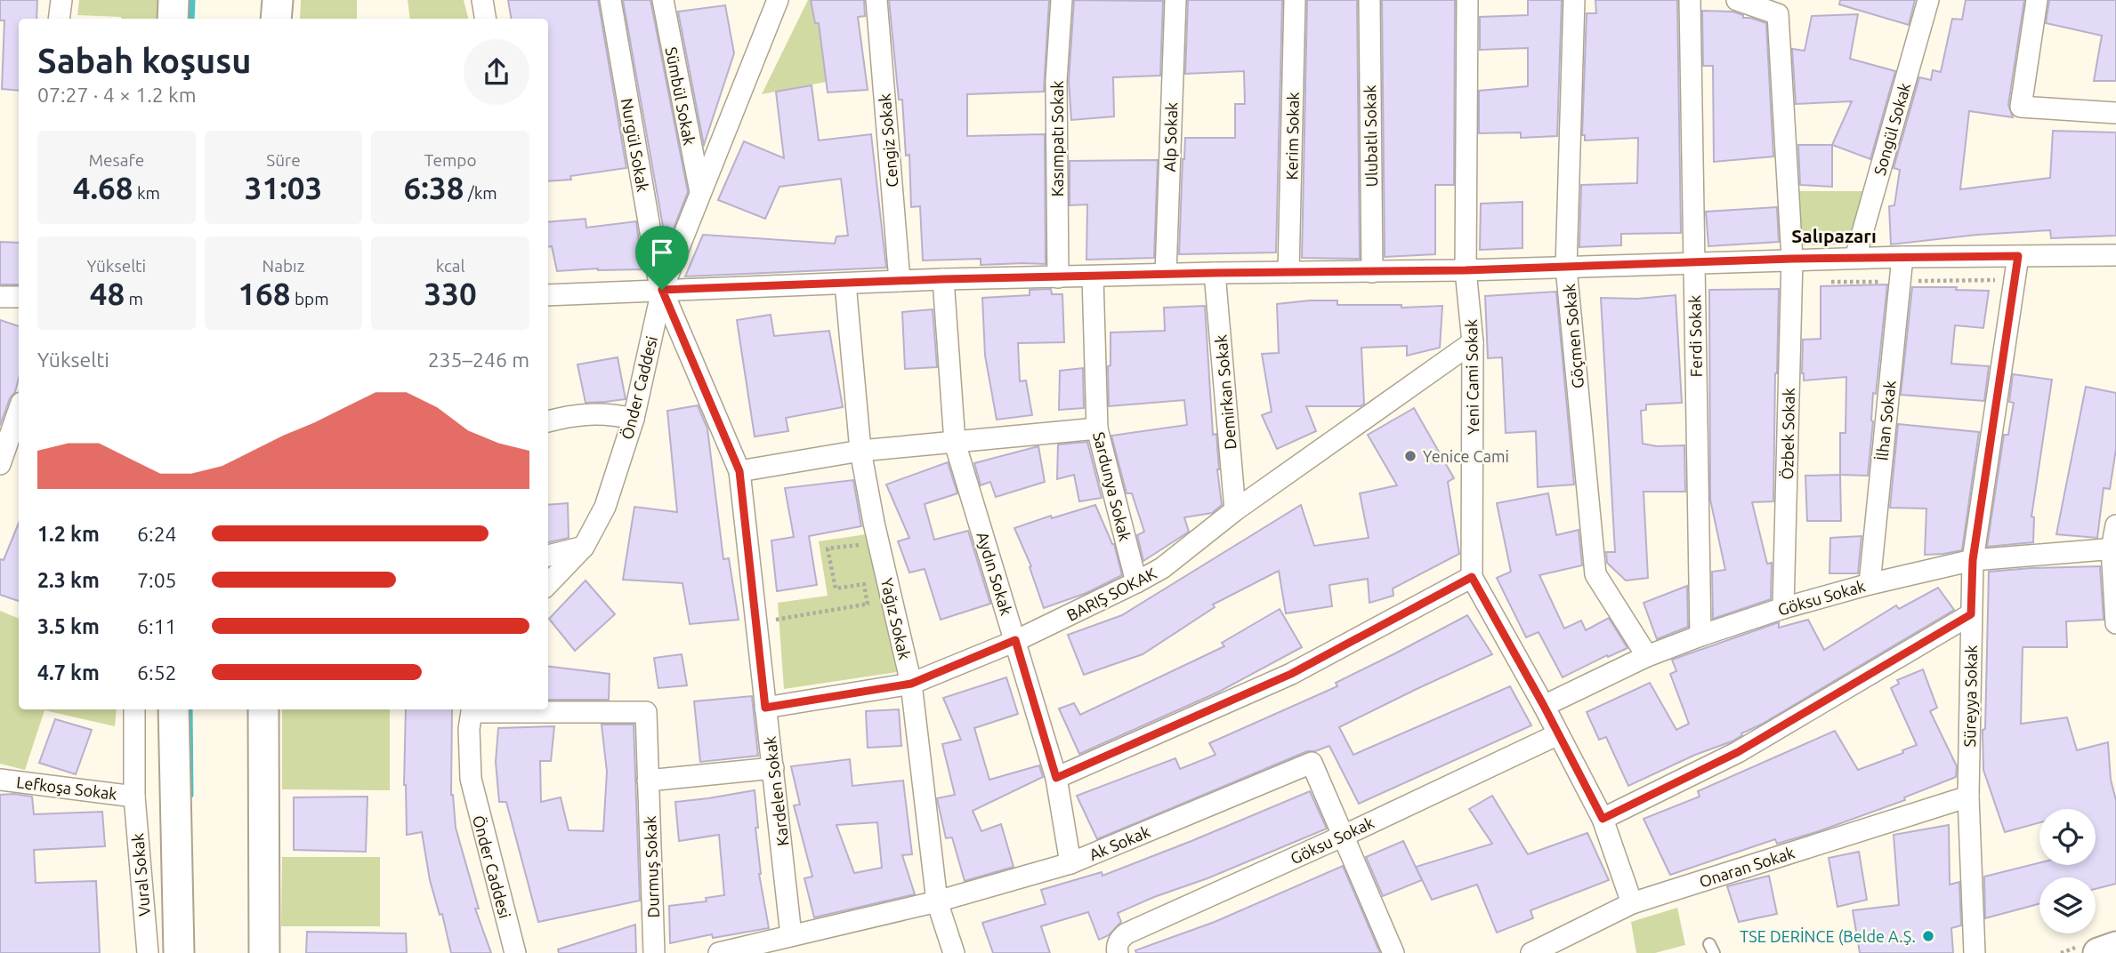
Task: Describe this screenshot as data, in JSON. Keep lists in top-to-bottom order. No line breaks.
{"streets":{"street":["Sümbül Sokak","Songül Sokak","Kerim Sokak","Ulubatlı Sokak","Alp Sokak","Kasımpatı Sokak","Cengiz Sokak","Nurgül Sokak","Göçmen Sokak","Ferdi Sokak","Yeni Cami Sokak","Önder Caddesi","Demirkan Sokak","İlhan Sokak","Özbek Sokak","Sardunya Sokak","Aydın Sokak","BARIŞ SOKAK","Göksu Sokak","Yağız Sokak","Süreyya Sokak","Lefkoşa Sokak","Kardelen Sokak","Ak Sokak","Durmuş Sokak","Onaran Sokak","Vural Sokak"]},"crossings":[["Sümbül Sokak","Önder Caddesi"],["Nurgül Sokak","Önder Caddesi"],["Nurgül Sokak","Kardelen Sokak"],["Göçmen Sokak","Göksu Sokak"],["Ferdi Sokak","Göksu Sokak"],["Yeni Cami Sokak","BARIŞ SOKAK"],["Yeni Cami Sokak","Göksu Sokak"],["Yeni Cami Sokak","Onaran Sokak"],["Önder Caddesi","Kardelen Sokak"],["Önder Caddesi","Durmuş Sokak"],["Demirkan Sokak","BARIŞ SOKAK"],["İlhan Sokak","Göksu Sokak"],["Özbek Sokak","Göksu Sokak"],["Sardunya Sokak","BARIŞ SOKAK"],["Aydın Sokak","BARIŞ SOKAK"],["Aydın Sokak","Ak Sokak"],["BARIŞ SOKAK","Yağız Sokak"],["BARIŞ SOKAK","Kardelen Sokak"],["Göksu Sokak","Süreyya Sokak"],["Göksu Sokak","Ak Sokak"],["Yağız Sokak","Ak Sokak"],["Süreyya Sokak","Onaran Sokak"],["Lefkoşa Sokak","Vural Sokak"],["Kardelen Sokak","Ak Sokak"]],"districts":["Salıpazarı"],"places":["Yenice Cami","TSE DERİNCE (Belde A.Ş."],"page":{"heading":["Sabah koşusu","07:27 · 4 × 1.2 km"],"stats":[["Mesafe","4.68 km"],["Süre","31:03"],["Tempo","6:38 /km"],["Yükselti","48 m"],["Nabız","168 bpm"],["kcal","330"]],"chart":["Yükselti","235–246 m"],"list":[{"name":"1.2 km","note":"6:24"},{"name":"2.3 km","note":"7:05"},{"name":"3.5 km","note":"6:11"},{"name":"4.7 km","note":"6:52"}]}}
